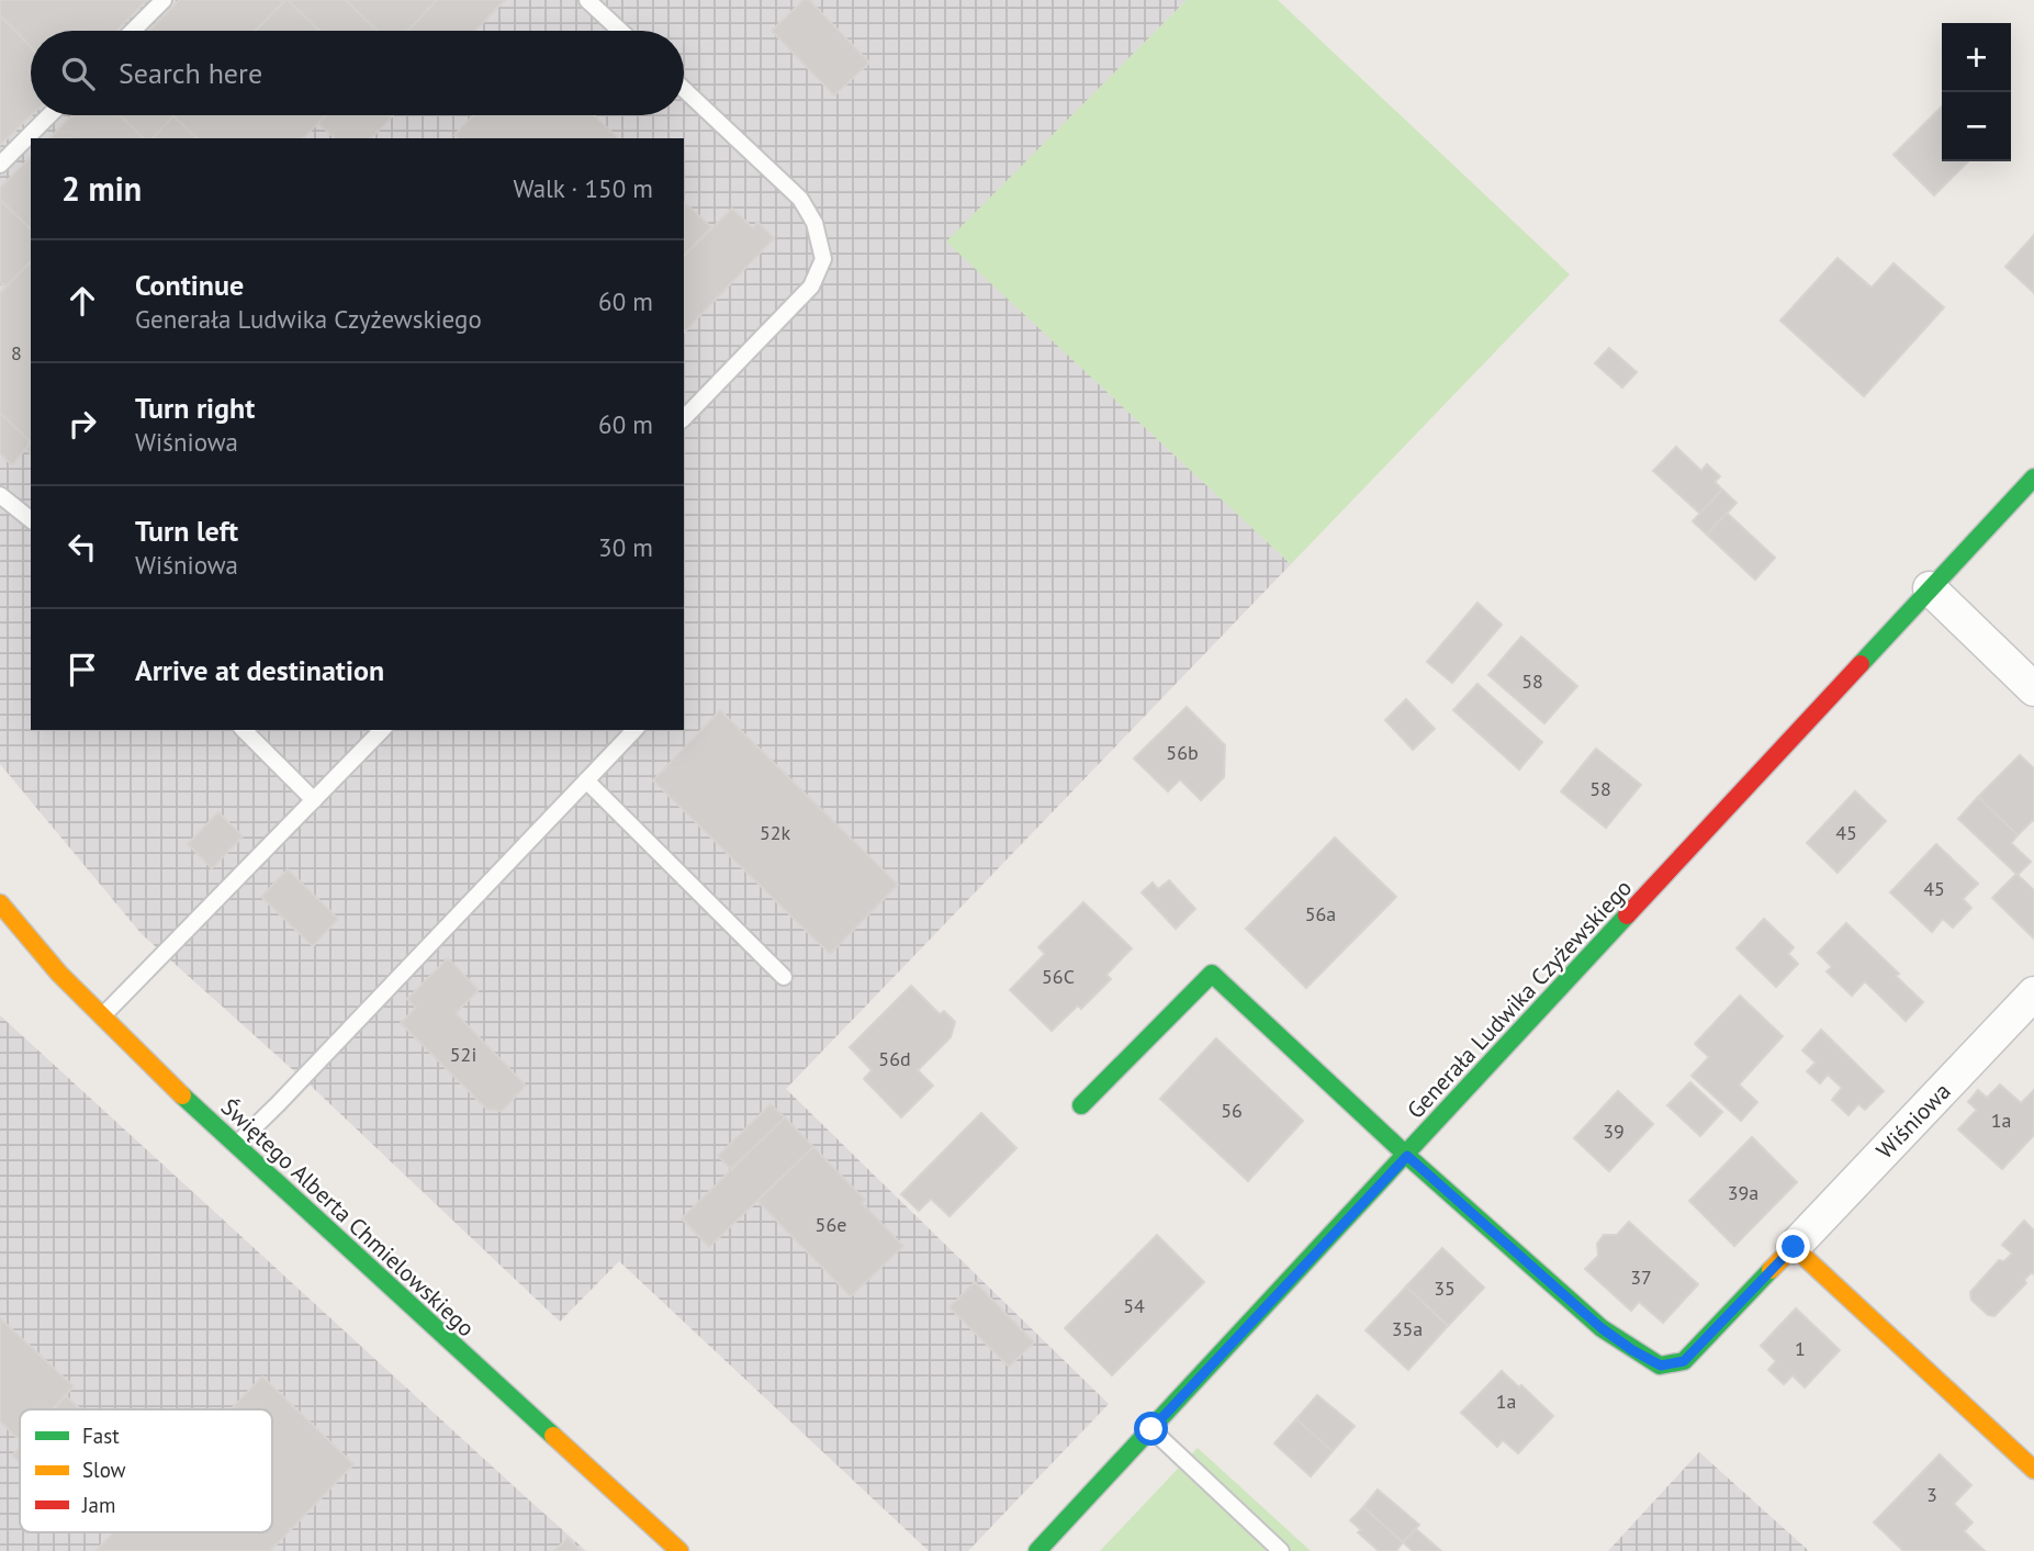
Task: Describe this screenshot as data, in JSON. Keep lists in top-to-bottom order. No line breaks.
{"streets":{"street":["Generała Ludwika Czyżewskiego","Wiśniowa","Świętego Alberta Chmielowskiego"]},"crossings":[["Generała Ludwika Czyżewskiego","Wiśniowa"]],"house_numbers":["8","58","56b","58","52k","45","45","56a","56C","52i","56d","56","1a","39","39a","56e","37","35","54","35a","1","1a","3"],"legend":["Fast","Slow","Jam"],"page":{"map_buttons":["+","−"],"search":"Search here","heading":["2 min","Walk · 150 m"],"list":[["Continue","Generała Ludwika Czyżewskiego","60 m"],["Turn right","Wiśniowa","60 m"],["Turn left","Wiśniowa","30 m"],"Arrive at destination"]}}
